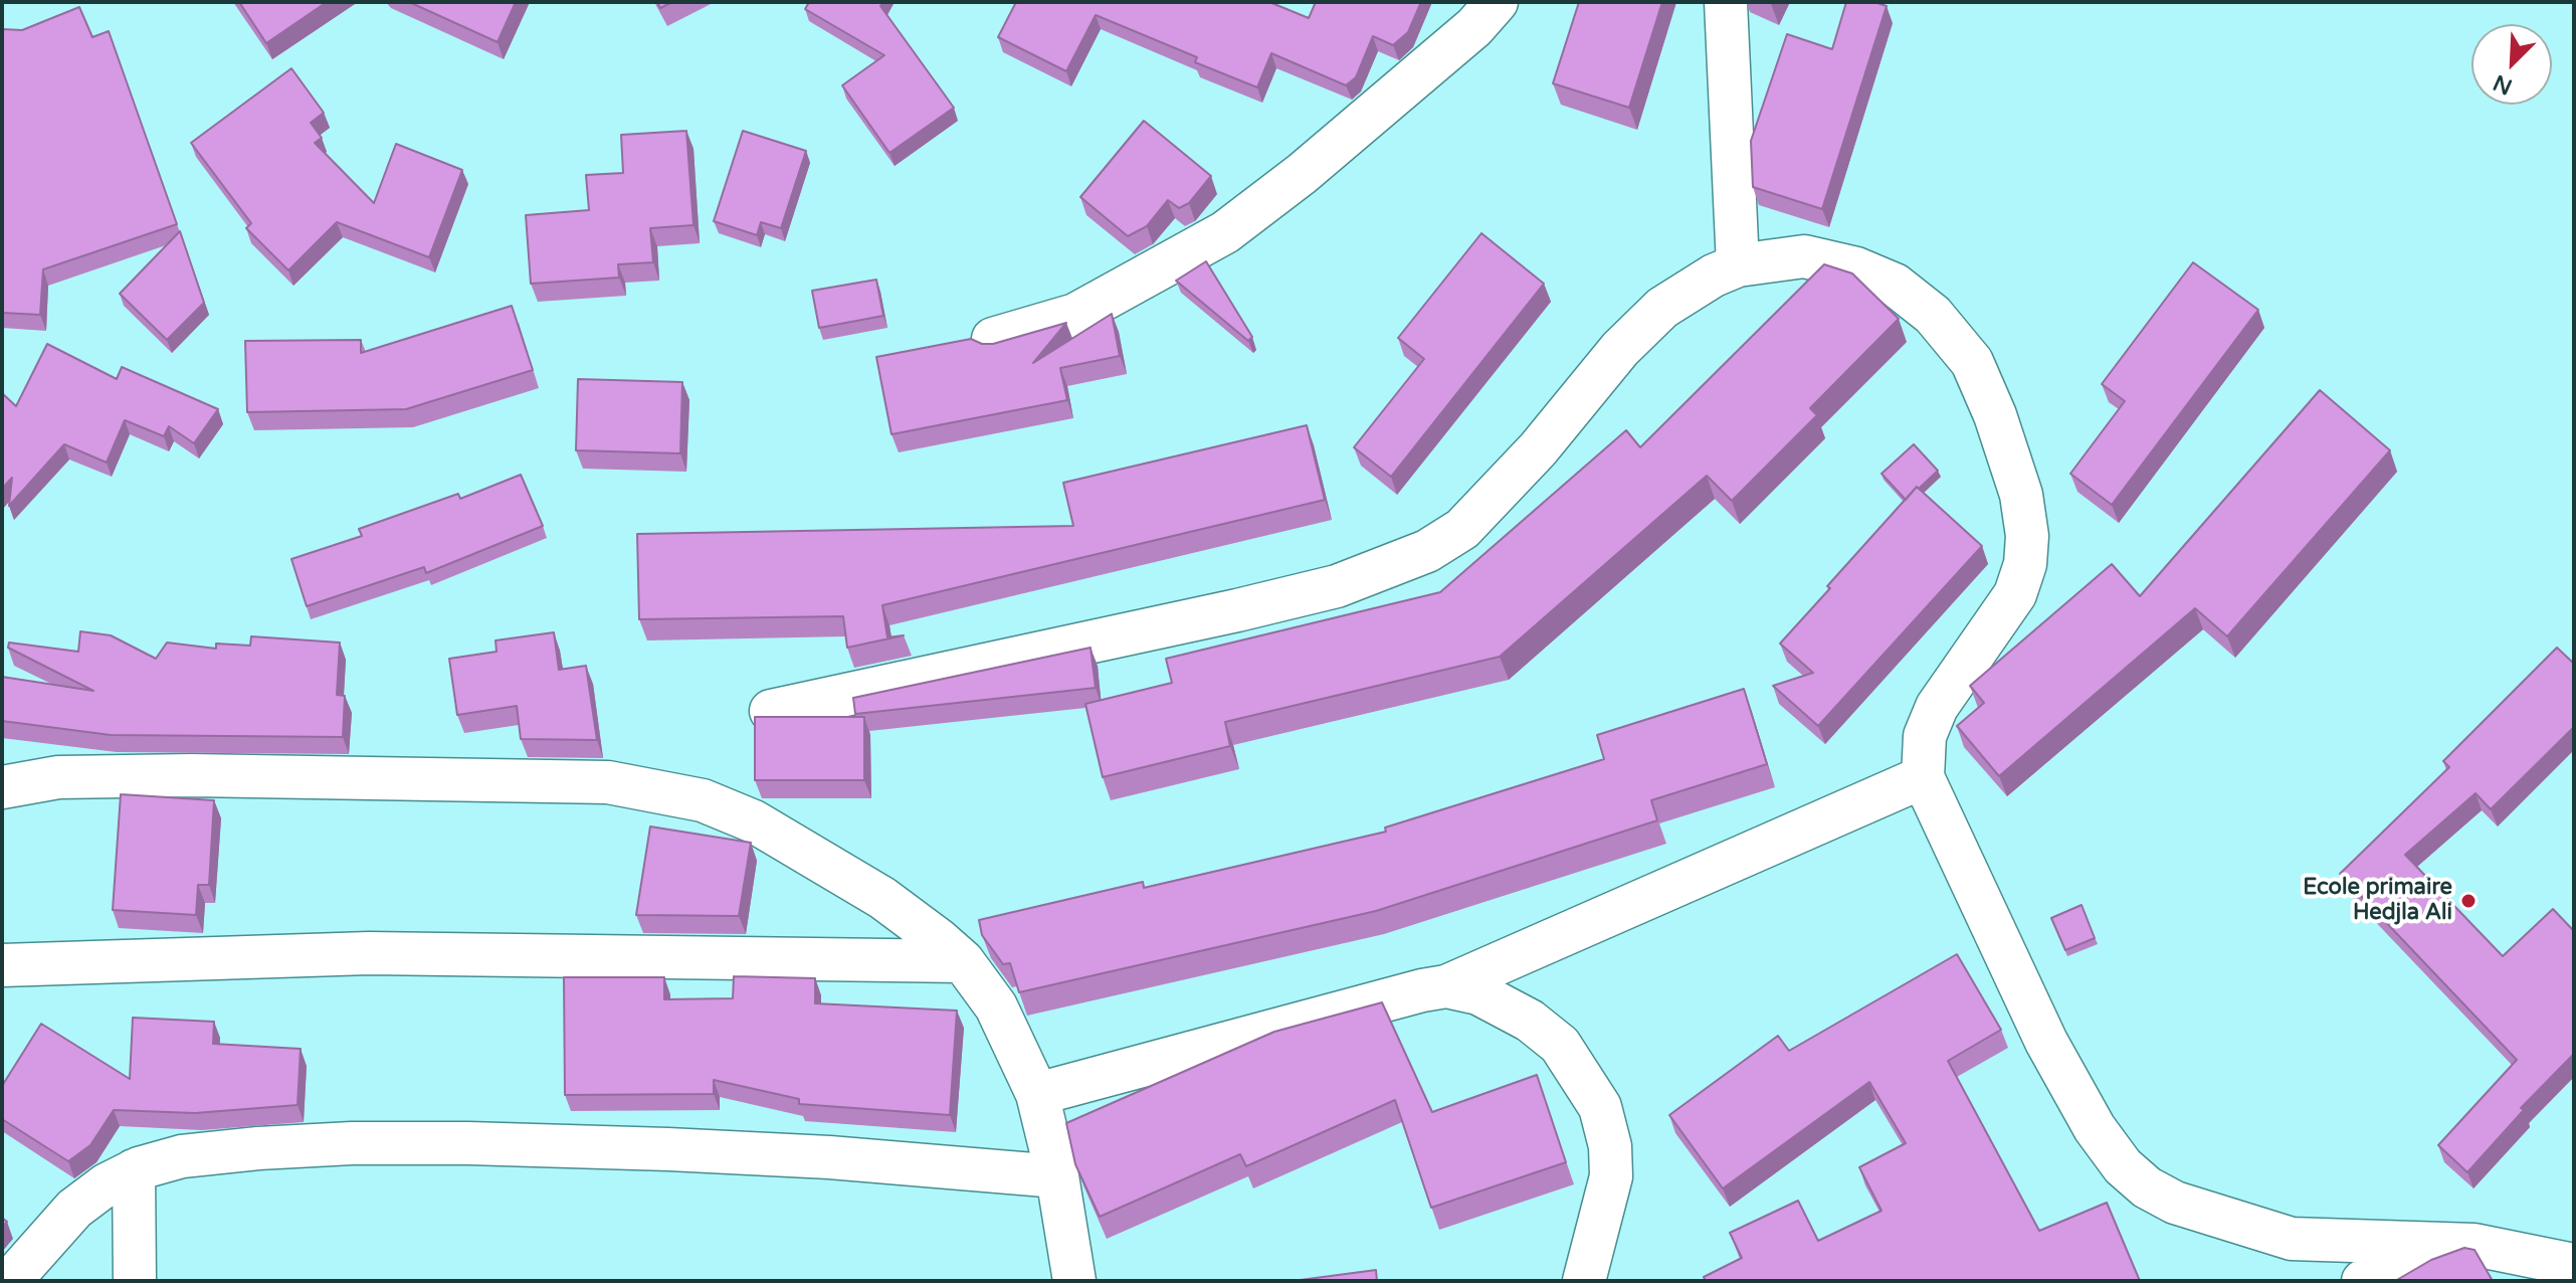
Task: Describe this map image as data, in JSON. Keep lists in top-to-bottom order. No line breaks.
{"places":["Ecole primaire Hedjla Ali"],"north":"bottom left"}
